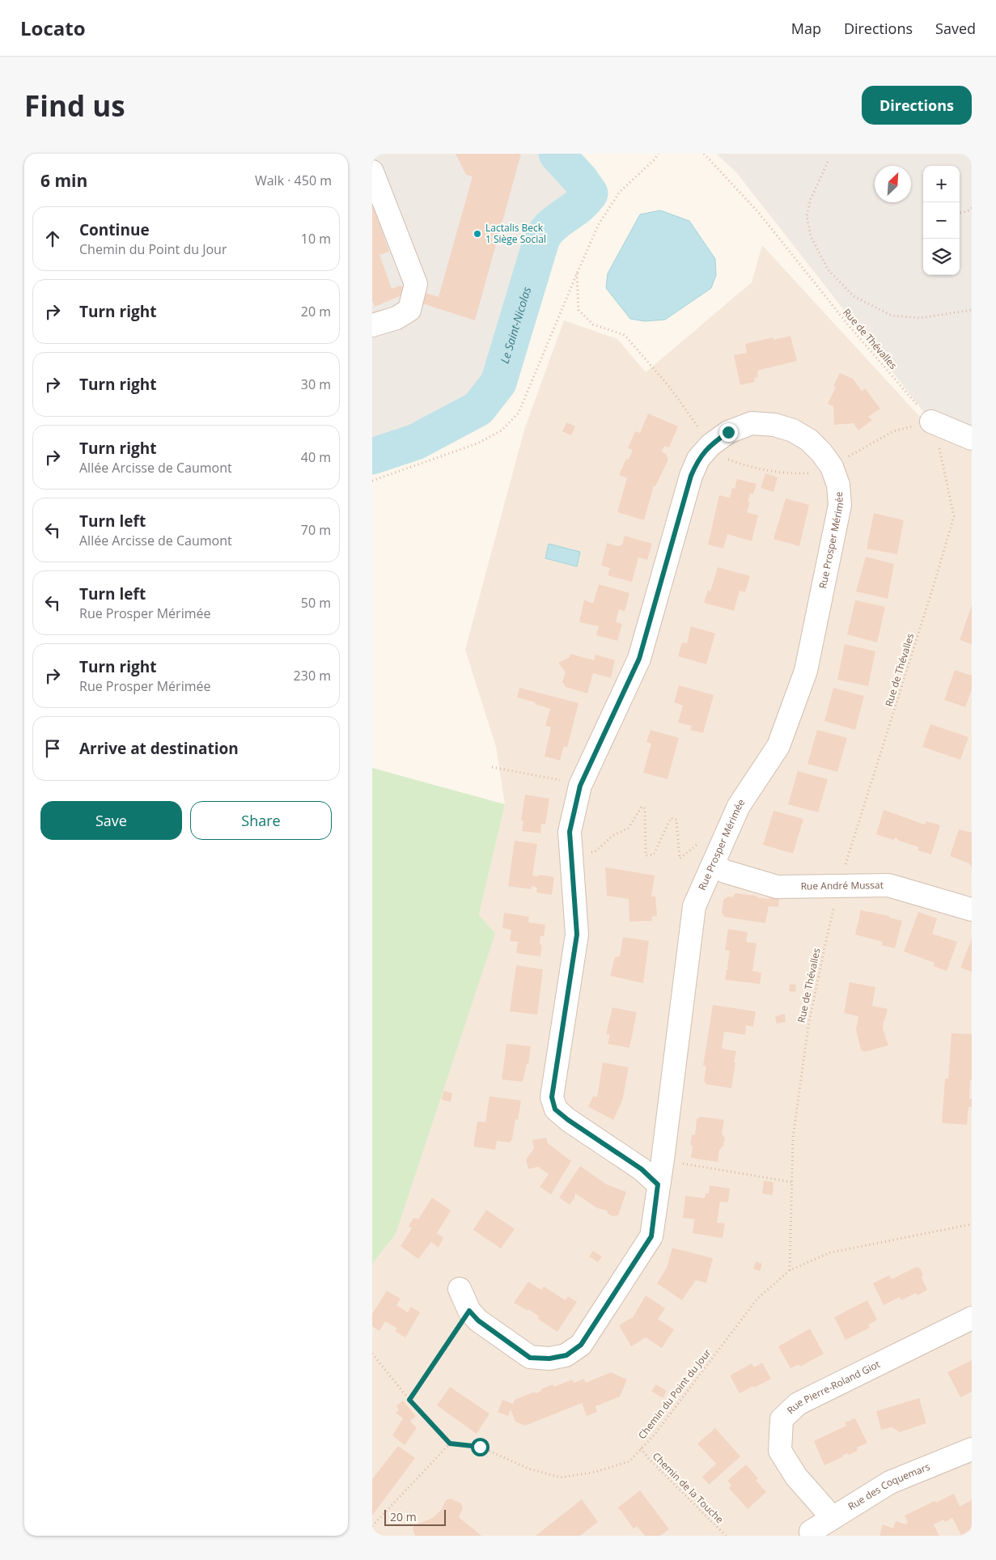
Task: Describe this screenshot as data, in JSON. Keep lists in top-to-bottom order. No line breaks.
{"streets":{"street":["Rue Prosper Mérimée","Rue André Mussat","Rue Pierre-Roland Giot","Rue des Coquemars"],"path":["Rue de Thévalles","Chemin du Point du Jour","Chemin de la Touche"]},"crossings":[["Rue de Thévalles","Rue André Mussat"],["Rue de Thévalles","Chemin du Point du Jour"],["Rue Prosper Mérimée","Rue André Mussat"],["Rue Pierre-Roland Giot","Rue des Coquemars"],["Chemin du Point du Jour","Chemin de la Touche"]],"water":["Le Saint-Nicolas"],"places":["Lactalis Beck 1 Siège Social"],"scale_bar":"20 m","north":"top right","page":{"header":"Locato","nav":["Map","Directions","Saved"],"buttons":["Directions",["Save","Share"]],"title":"Find us","heading":["6 min","Walk · 450 m"],"map_buttons":["+","−"],"list":[["Continue","Chemin du Point du Jour","10 m"],["Turn right","20 m"],["Turn right","30 m"],["Turn right","Allée Arcisse de Caumont","40 m"],["Turn left","Allée Arcisse de Caumont","70 m"],["Turn left","Rue Prosper Mérimée","50 m"],["Turn right","Rue Prosper Mérimée","230 m"],"Arrive at destination"],"scale":"20 m"}}
